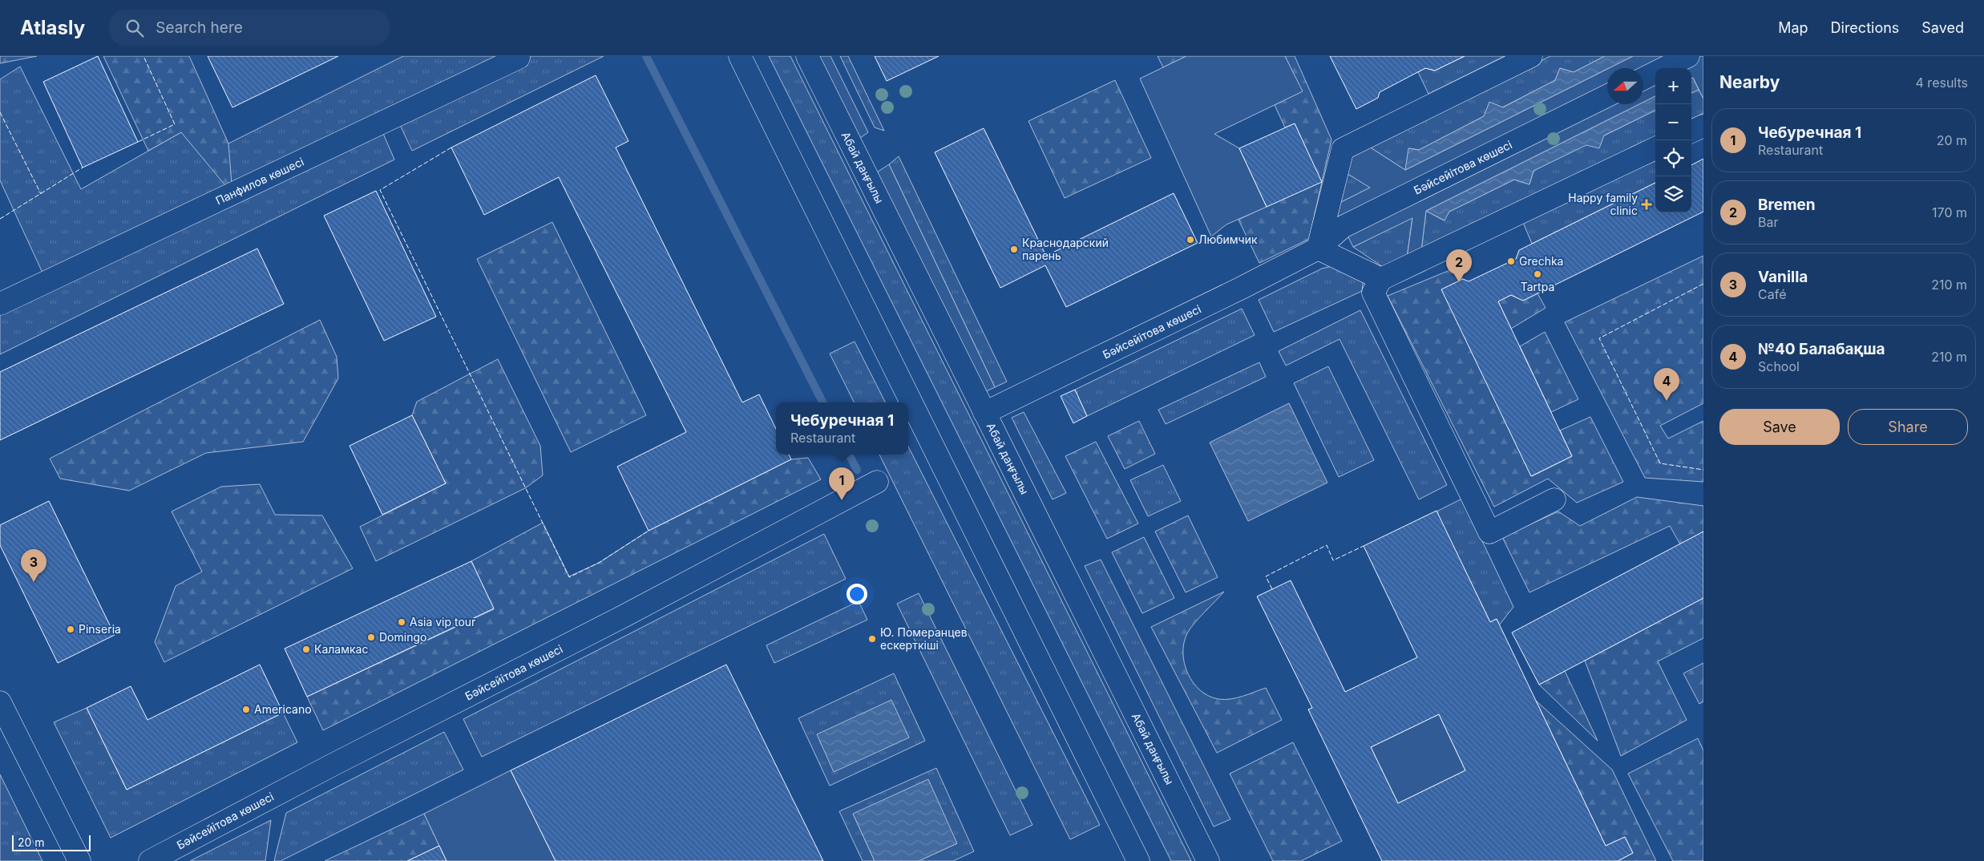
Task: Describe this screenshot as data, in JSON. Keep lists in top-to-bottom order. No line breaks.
{"streets":{"street":["Абай даңғылы","Бәйсейітова көшесі","Панфилов көшесі"]},"crossings":[["Абай даңғылы","Бәйсейітова көшесі"]],"places":{"health":["Happy family clinic"],"other":["Любимчик","Краснодарский парень","Grechka","Tartpa","Asia vip tour","Pinseria","Domingo","Ю. Померанцев ескерткіші","Каламкас","Americano"]},"scale_bar":"20 m","north":"left","page":{"header":"Atlasly","search":"Search here","nav":["Map","Directions","Saved"],"heading":["Nearby","4 results"],"map_buttons":["+","−"],"list":[{"mark":"1","name":"Чебуречная 1","note":"Restaurant","value":"20 m"},{"mark":"2","name":"Bremen","note":"Bar","value":"170 m"},{"mark":"3","name":"Vanilla","note":"Café","value":"210 m"},{"mark":"4","name":"№40 Балабақша","note":"School","value":"210 m"}],"pins":["2","4","1","3"],"buttons":["Save","Share"],"popup":["Чебуречная 1","Restaurant"],"scale":"20 m"}}
